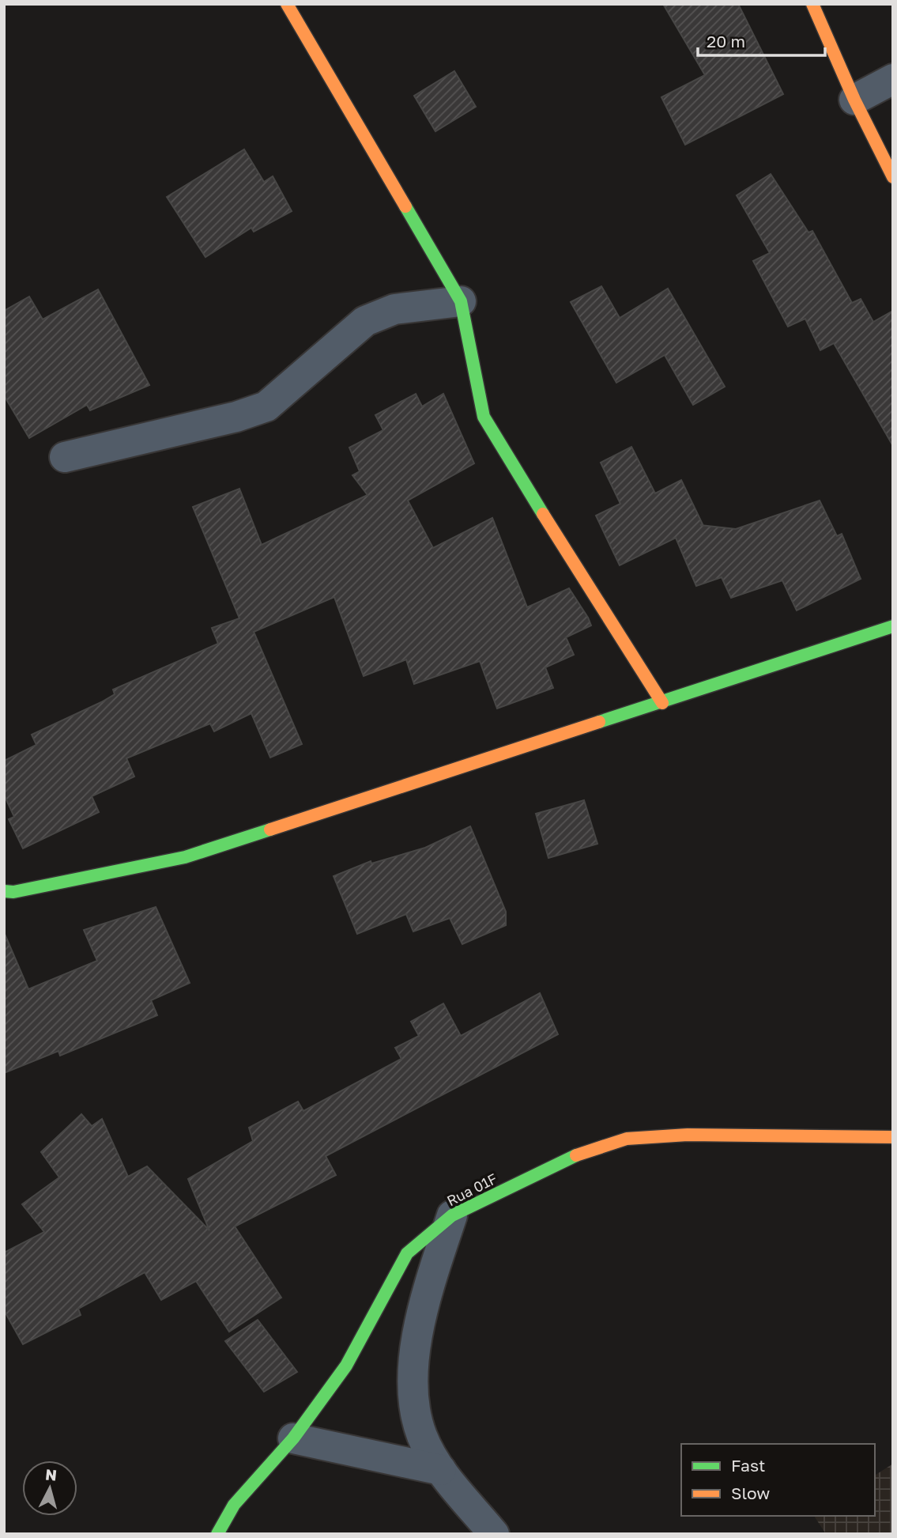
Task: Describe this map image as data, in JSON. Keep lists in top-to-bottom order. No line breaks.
{"streets":{"street":["Rua 01F"]},"legend":["Fast","Slow"],"scale_bar":"20 m","north":"top"}
